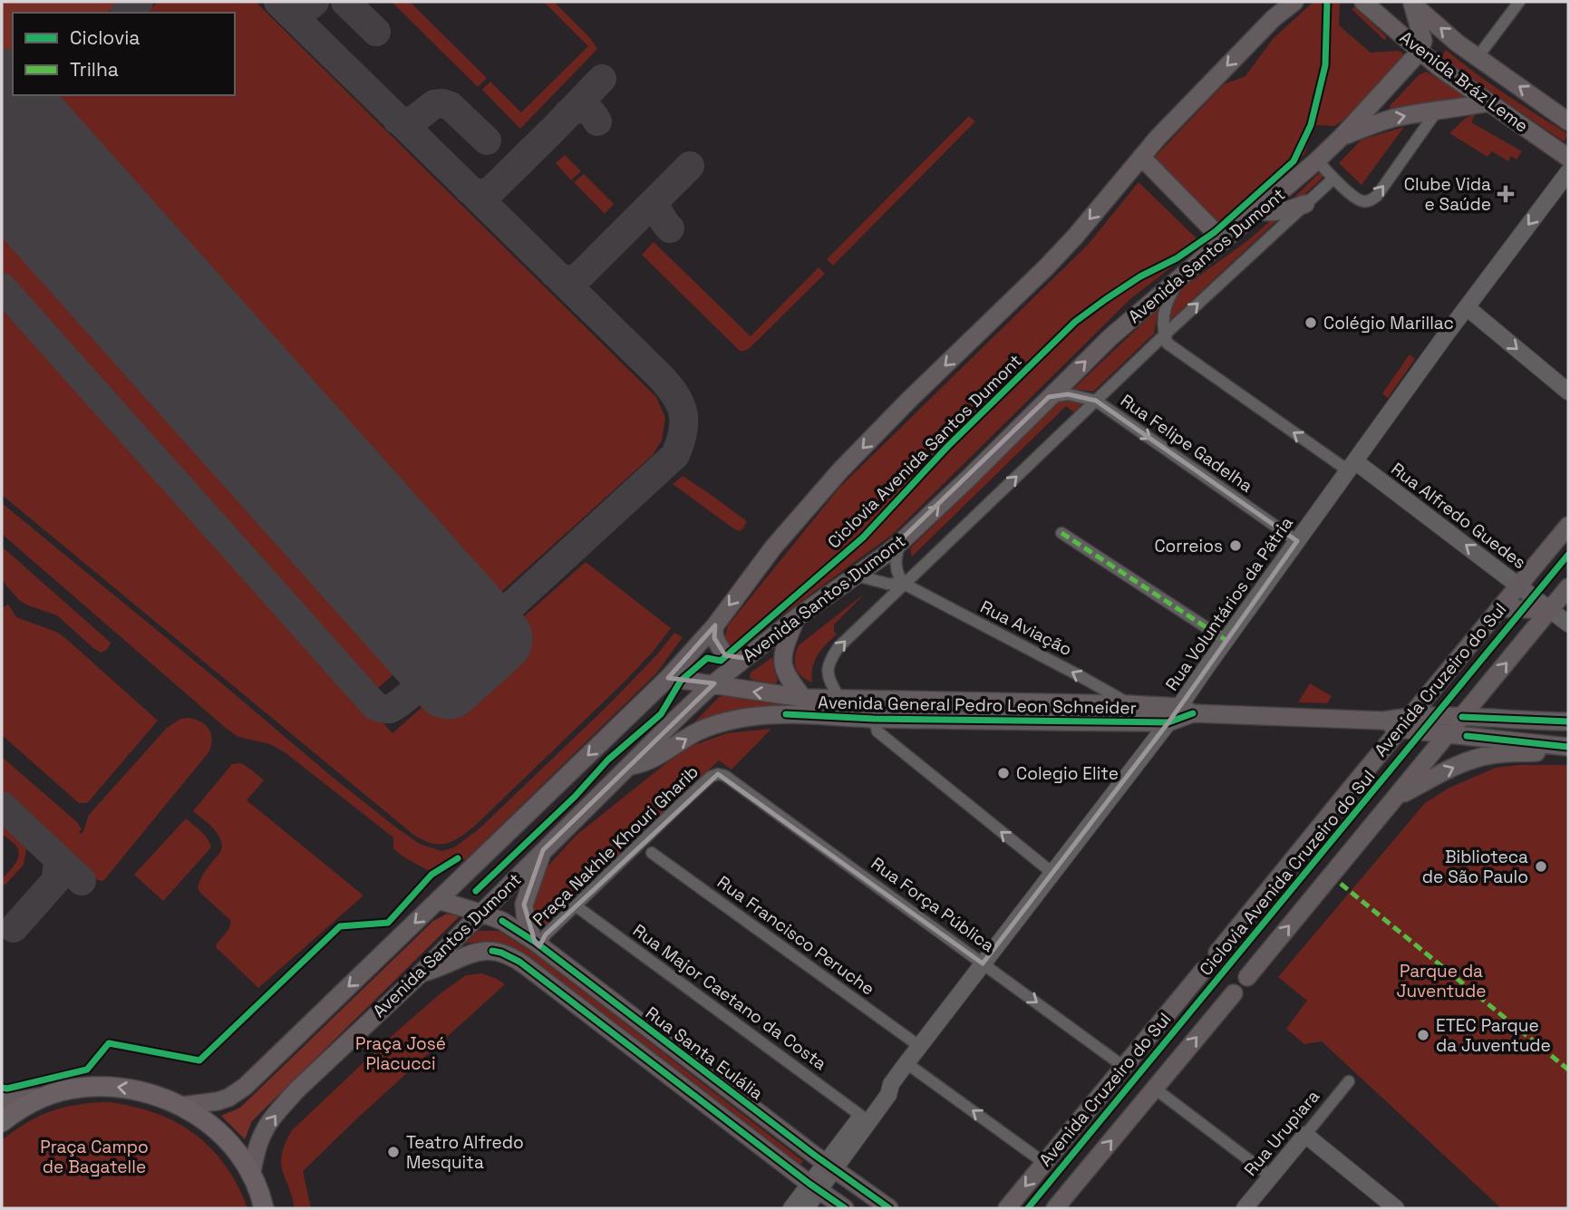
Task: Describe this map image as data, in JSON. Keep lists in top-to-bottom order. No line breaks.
{"streets":{"main road":["Avenida Bráz Leme","Avenida Santos Dumont","Rua Alfredo Guedes","Rua Voluntários da Pátria","Avenida Cruzeiro do Sul","Avenida General Pedro Leon Schneider","Rua Santa Eulália","Rua Urupiara"],"street":["Rua Felipe Gadelha","Rua Aviação","Praça Nakhle Khouri Gharib","Rua Força Pública","Rua Francisco Peruche","Rua Major Caetano da Costa"],"cycle path":["Ciclovia Avenida Santos Dumont","Ciclovia Avenida Cruzeiro do Sul"]},"crossings":[["Avenida Bráz Leme","Avenida Santos Dumont"],["Avenida Santos Dumont","Rua Felipe Gadelha"],["Avenida Santos Dumont","Rua Aviação"],["Avenida Santos Dumont","Avenida General Pedro Leon Schneider"],["Avenida Santos Dumont","Rua Santa Eulália"],["Rua Felipe Gadelha","Rua Voluntários da Pátria"],["Rua Alfredo Guedes","Rua Voluntários da Pátria"],["Rua Alfredo Guedes","Avenida Cruzeiro do Sul"],["Rua Voluntários da Pátria","Avenida General Pedro Leon Schneider"],["Rua Aviação","Avenida General Pedro Leon Schneider"],["Avenida Cruzeiro do Sul","Avenida General Pedro Leon Schneider"],["Avenida Cruzeiro do Sul","Rua Força Pública"],["Praça Nakhle Khouri Gharib","Rua Força Pública"],["Praça Nakhle Khouri Gharib","Rua Major Caetano da Costa"],["Praça Nakhle Khouri Gharib","Rua Santa Eulália"]],"one_way":["Rua Alfredo Guedes","Rua Aviação"],"parks":["Parque da Juventude","Praça José Placucci","Praça Campo de Bagatelle"],"places":{"health":["Clube Vida e Saúde"],"other":["Colégio Marillac","Correios","Colegio Elite","Biblioteca de São Paulo","ETEC Parque da Juventude","Teatro Alfredo Mesquita"]},"legend":["Ciclovia","Trilha"]}
